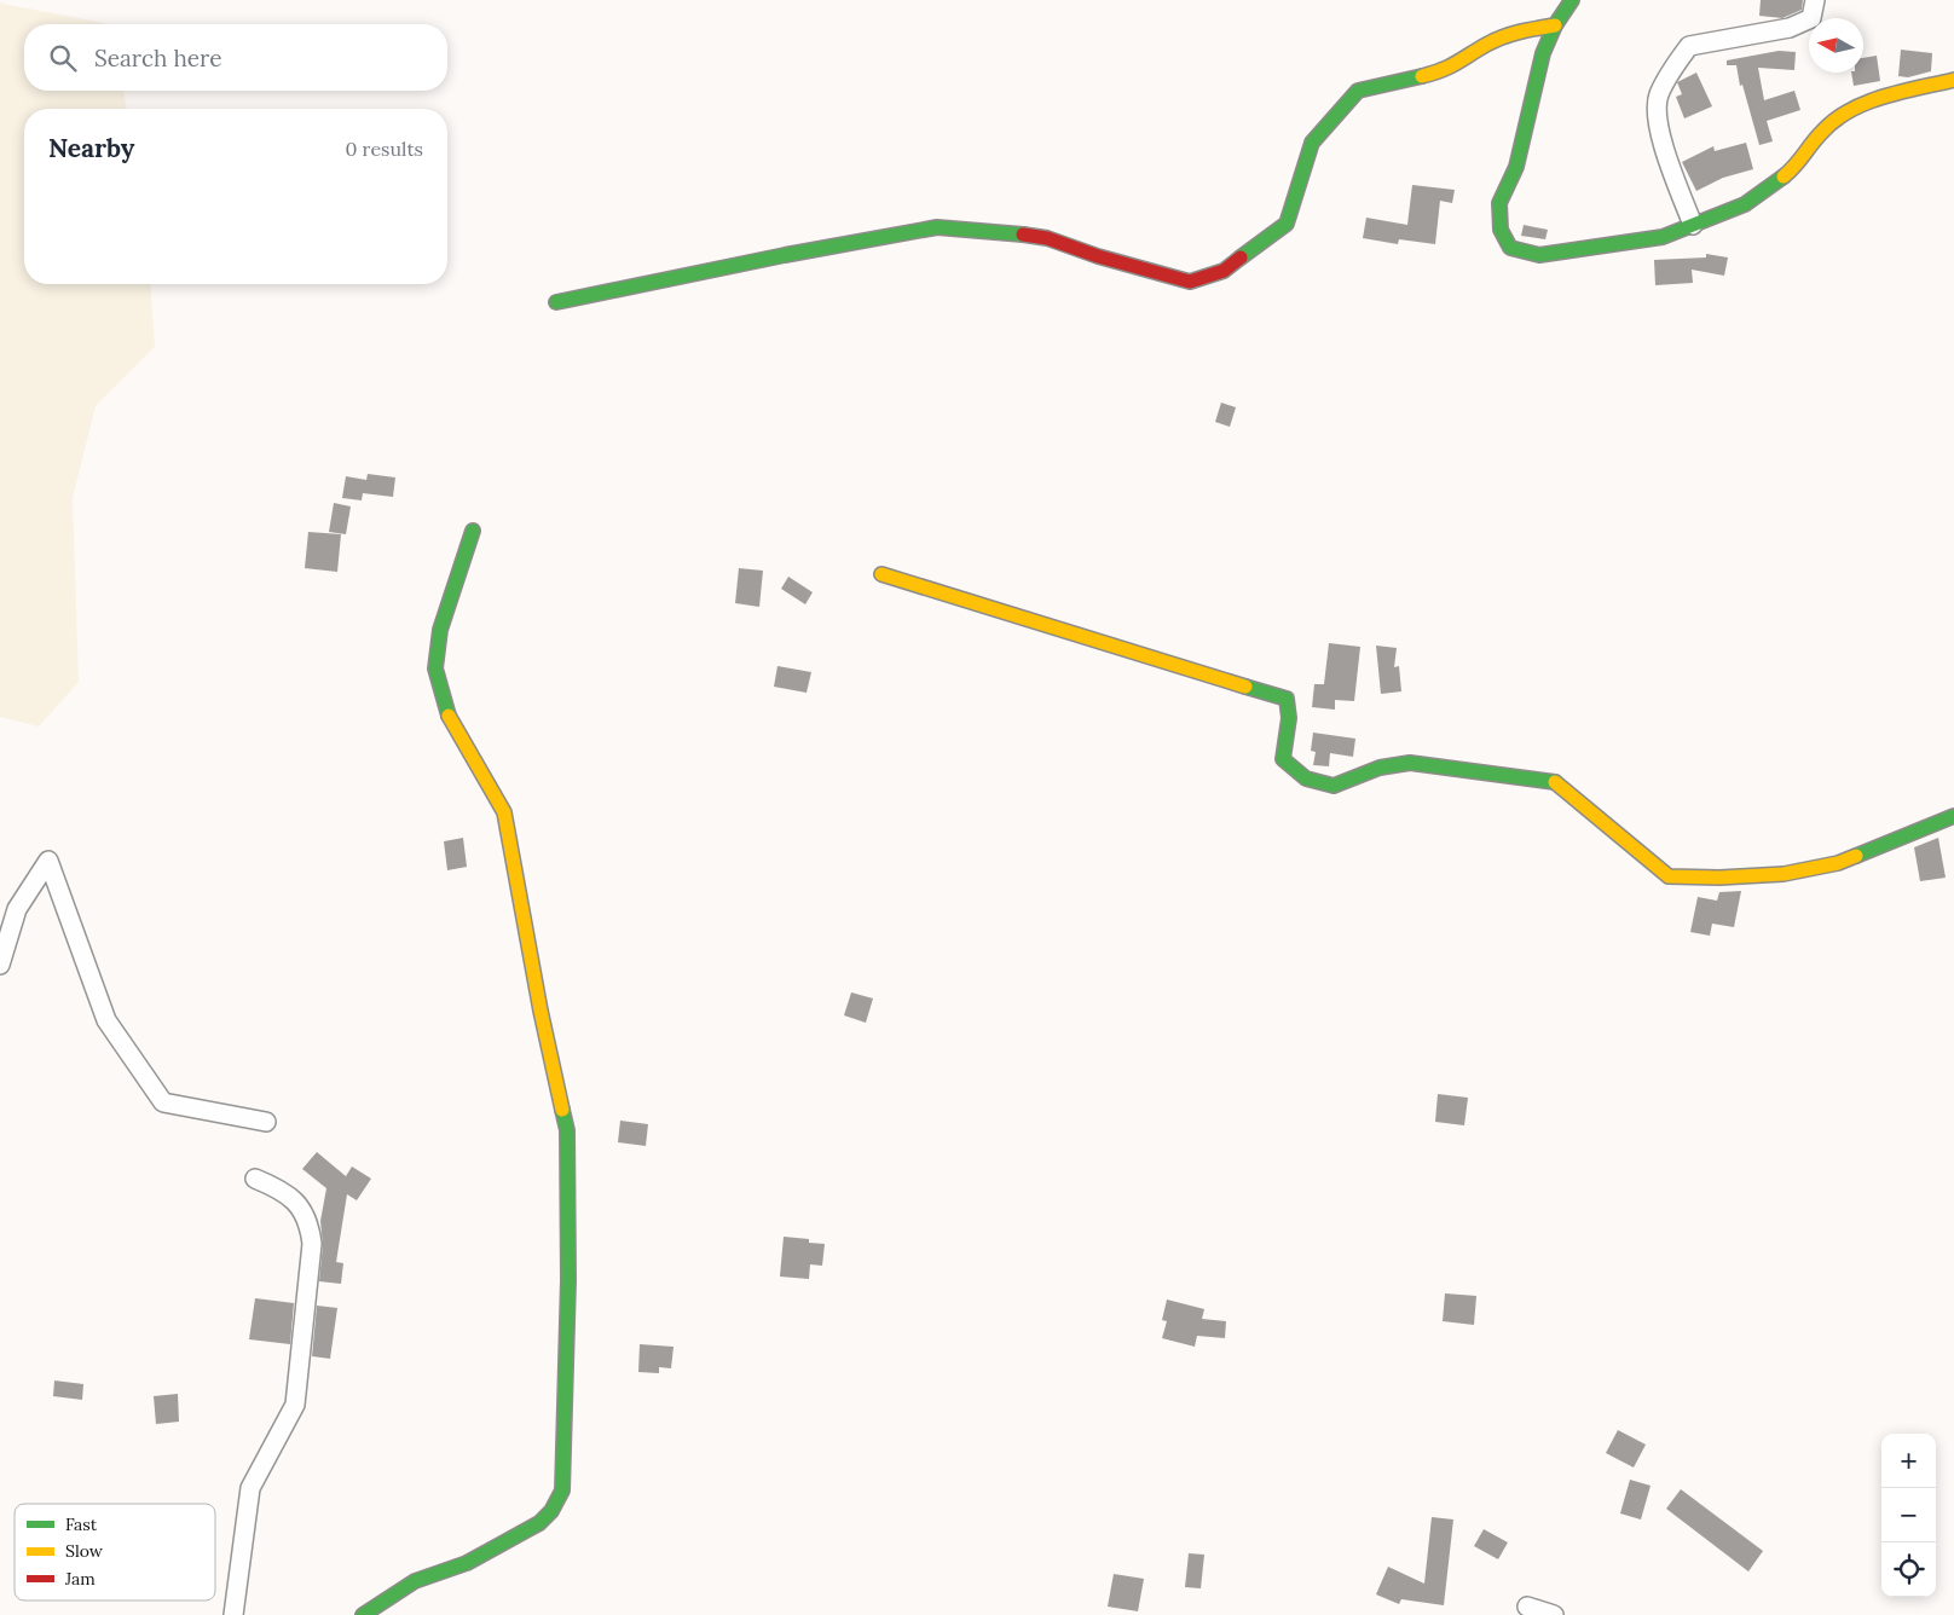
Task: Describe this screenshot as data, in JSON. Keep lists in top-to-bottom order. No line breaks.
{"legend":["Fast","Slow","Jam"],"north":"left","page":{"search":"Search here","heading":["Nearby","0 results"],"map_buttons":["+","−"]}}
